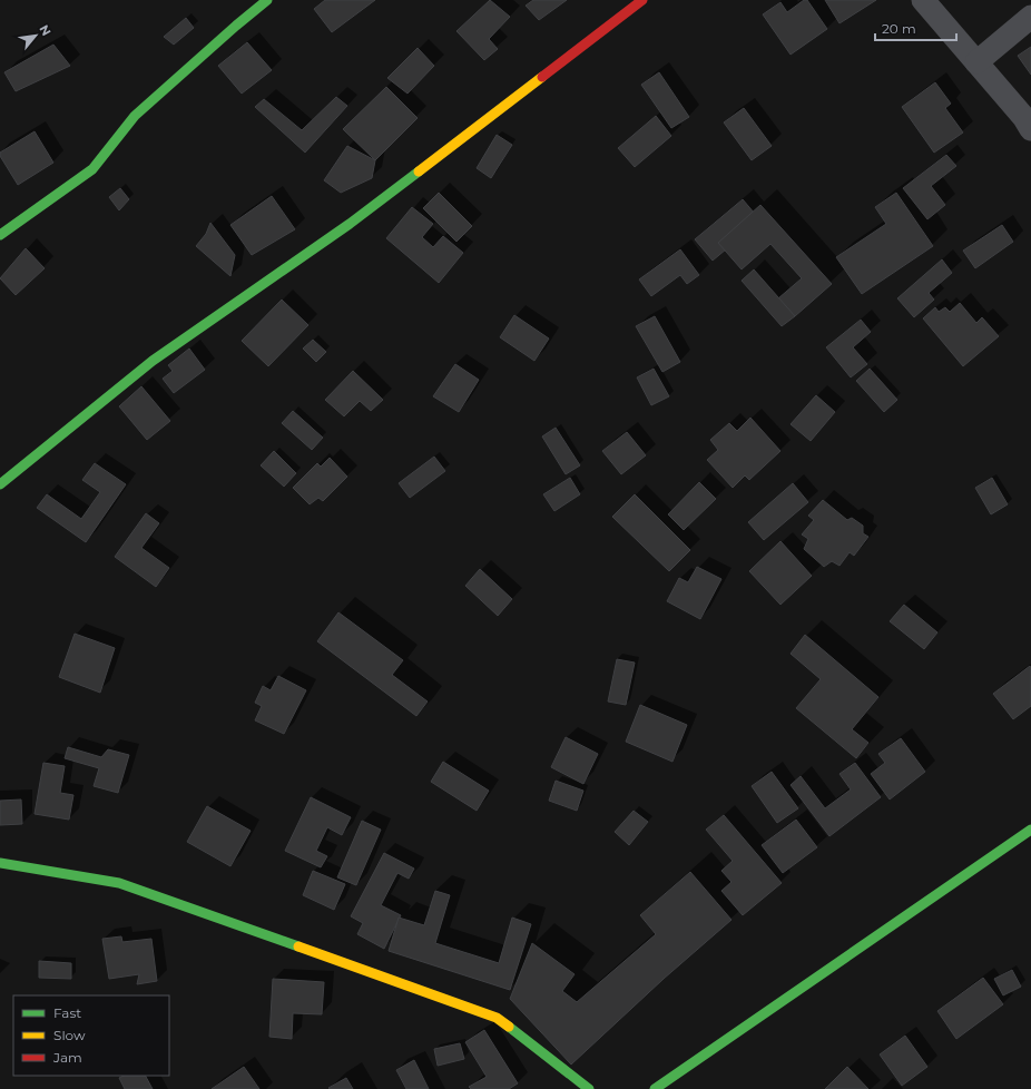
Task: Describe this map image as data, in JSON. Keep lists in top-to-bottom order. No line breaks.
{"legend":["Fast","Slow","Jam"],"scale_bar":"20 m","north":"top right"}
